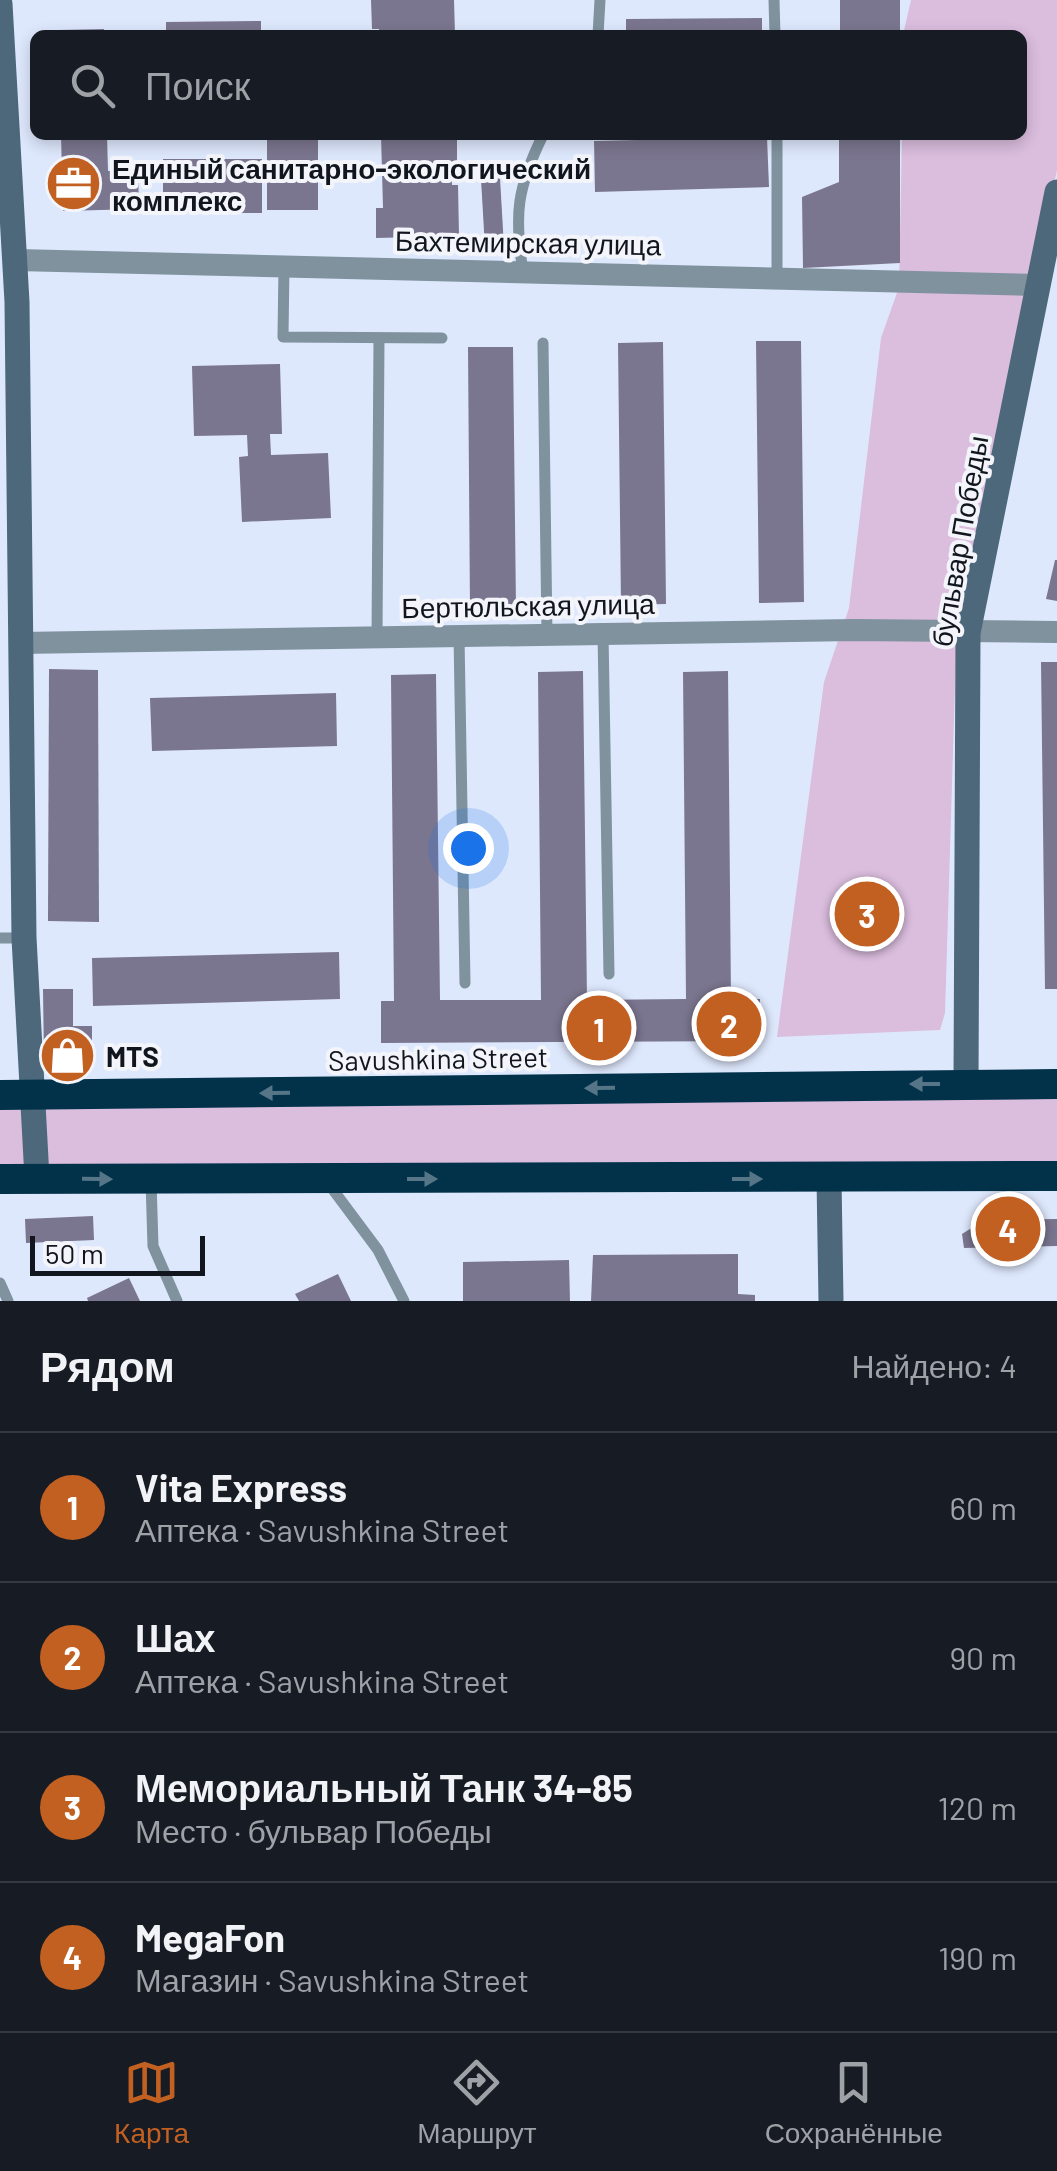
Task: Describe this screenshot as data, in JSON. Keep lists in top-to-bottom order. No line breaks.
{"streets":{"highway":["Savushkina Street"],"street":["Бахтемирская улица","бульвар Победы","Бертюльская улица"]},"crossings":[["Бахтемирская улица","бульвар Победы"],["бульвар Победы","Бертюльская улица"],["бульвар Победы","Savushkina Street"]],"places":{"office":["Единый санитарно-экологический комплекс"],"shop":["MTS"]},"scale_bar":"50 m","page":{"search":"Поиск","pins":["3","2","1","4"],"scale":"50 m","heading":["Рядом","Найдено: 4"],"list":[{"mark":"1","name":"Vita Express","note":"Аптека · Savushkina Street","value":"60 m"},{"mark":"2","name":"Шах","note":"Аптека · Savushkina Street","value":"90 m"},{"mark":"3","name":"Мемориальный Танк 34-85","note":"Место · бульвар Победы","value":"120 m"},{"mark":"4","name":"MegaFon","note":"Магазин · Savushkina Street","value":"190 m"}],"nav":["Карта","Маршрут","Сохранённые"]}}
